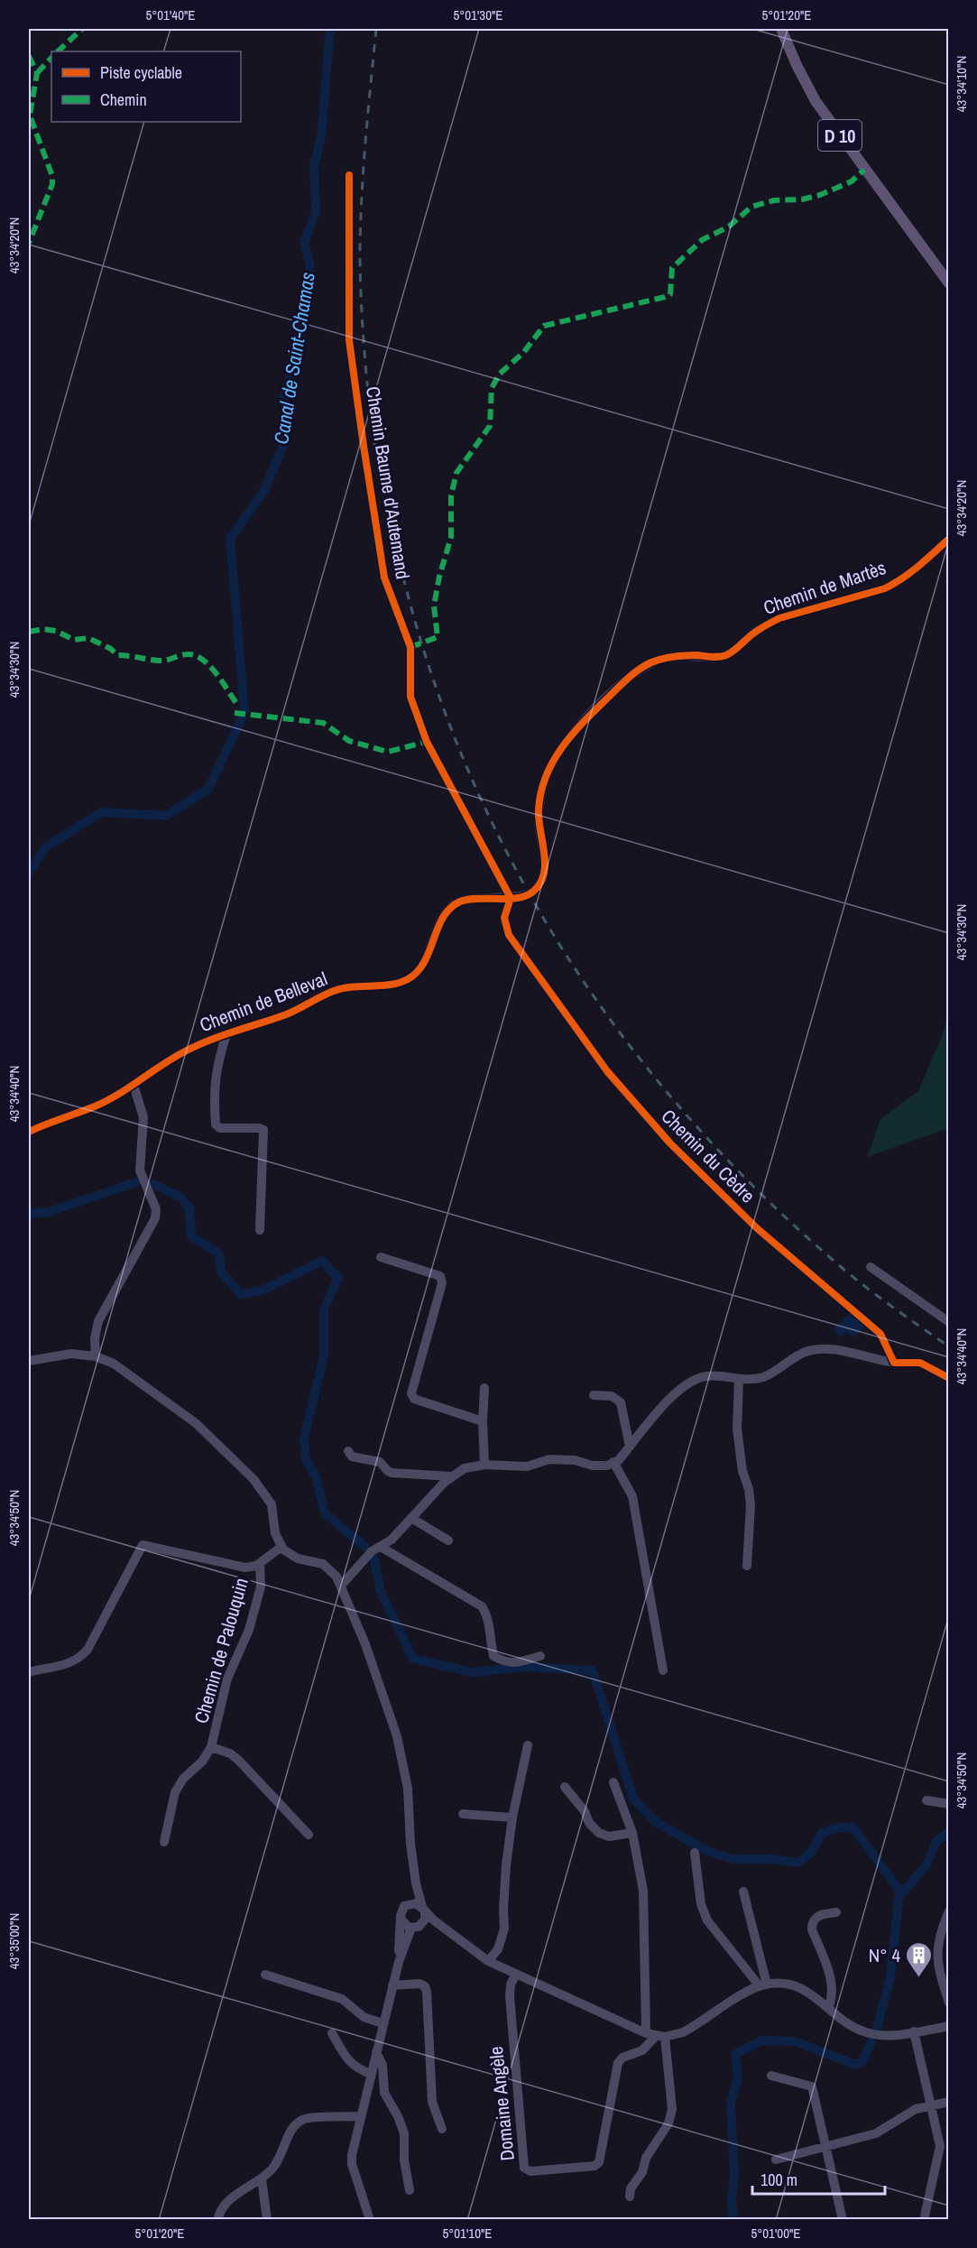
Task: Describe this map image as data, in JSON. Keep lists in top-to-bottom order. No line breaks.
{"streets":{"main road":["D 10"],"street":["Chemin Baume d'Autemand","Chemin de Martès","Chemin de Belleval","Chemin du Cèdre","Chemin de Palouquin","Domaine Angèle"]},"crossings":[["Chemin Baume d'Autemand","Chemin de Belleval"],["Chemin Baume d'Autemand","Chemin du Cèdre"],["Chemin de Belleval","Chemin du Cèdre"]],"water":["Canal de Saint-Chamas"],"places":{"building":["N° 4"]},"legend":["Piste cyclable","Chemin"],"scale_bar":"100 m","coordinates":["5°01'40\"E","5°01'30\"E","5°01'20\"E","43°34'10\"N","43°34'20\"N","43°34'30\"N","43°34'40\"N","43°34'50\"N","43°35'00\"N","5°01'10\"E","5°01'00\"E"]}
